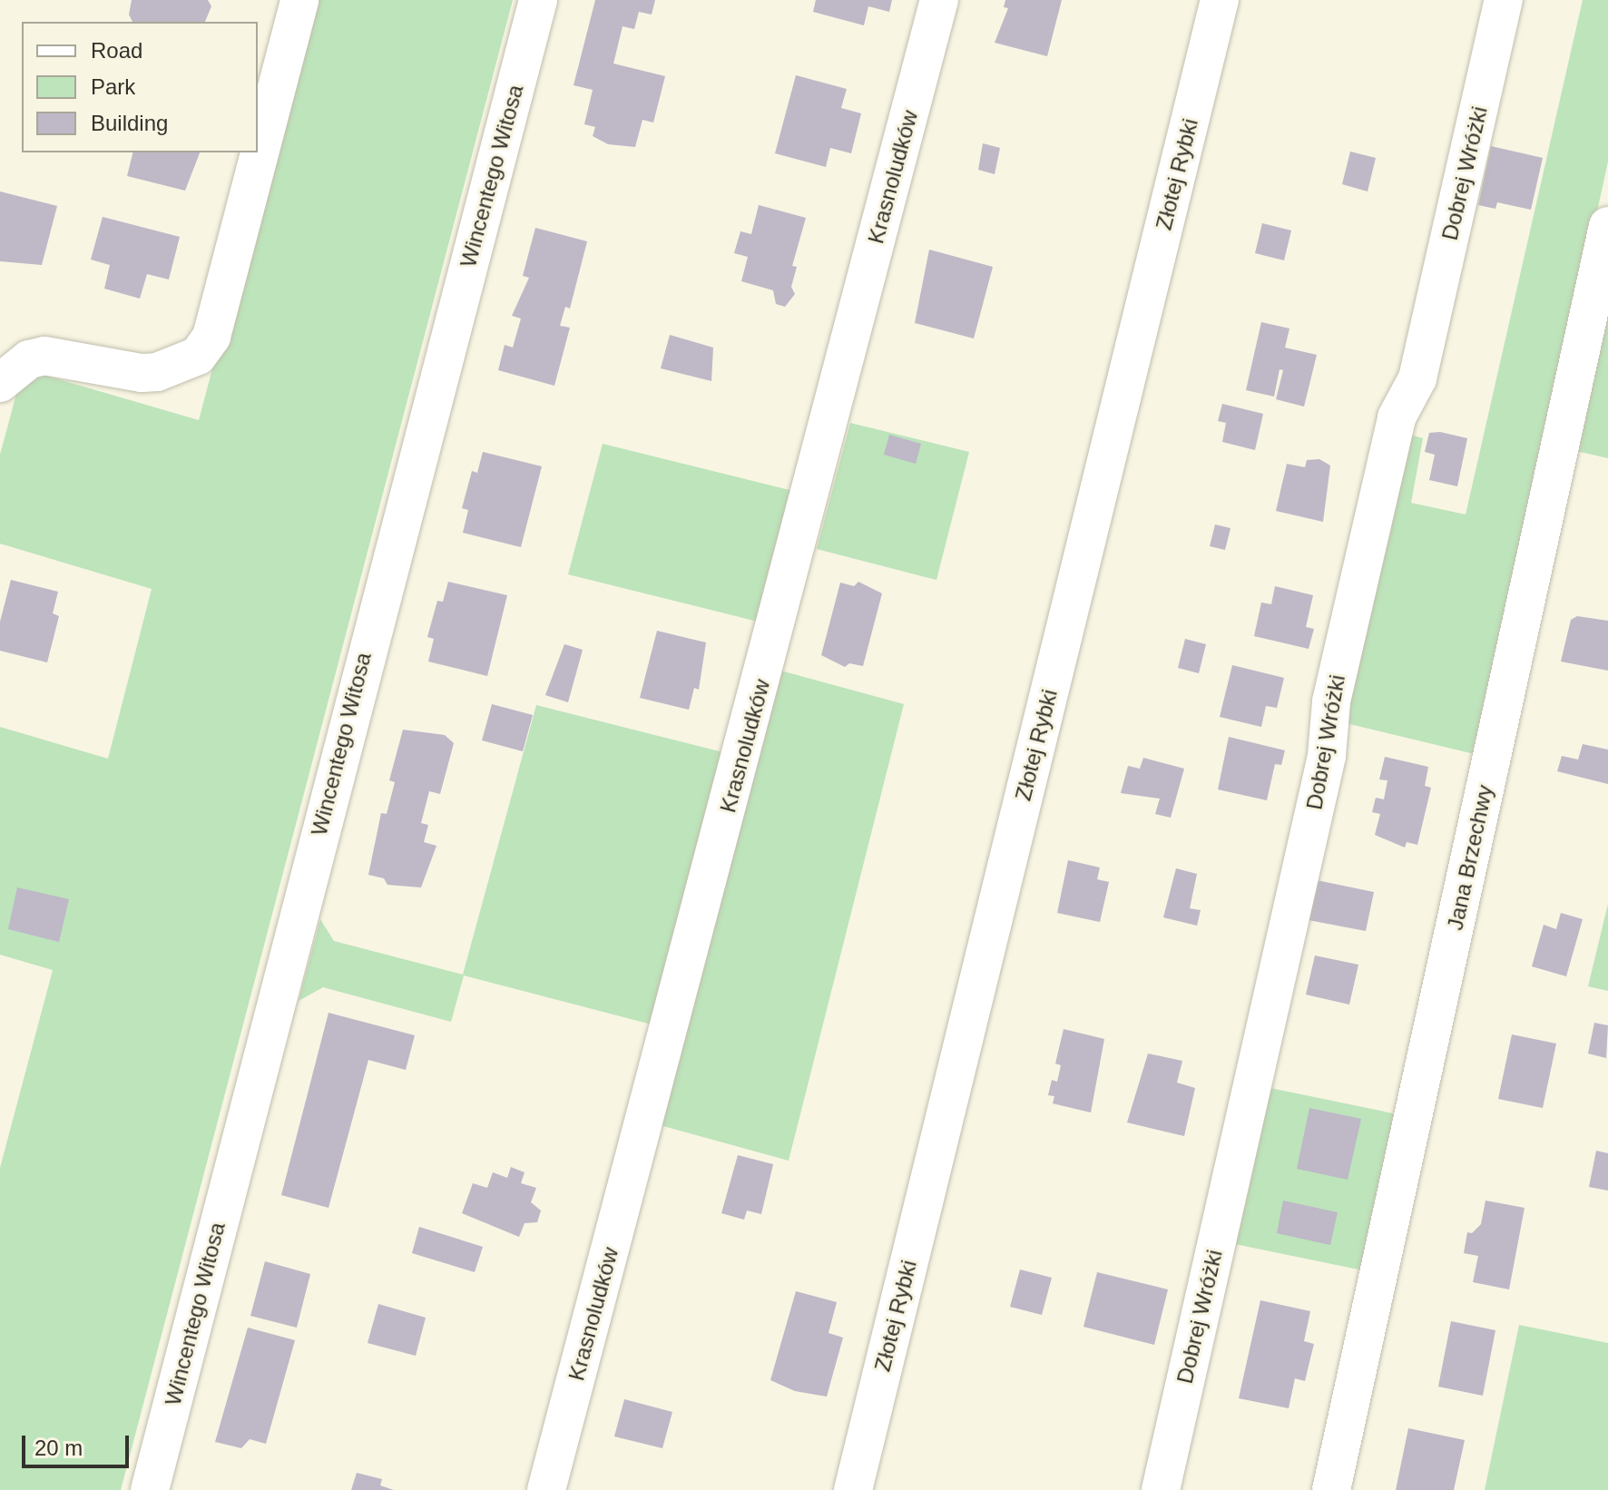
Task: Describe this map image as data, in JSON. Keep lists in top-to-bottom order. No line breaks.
{"streets":{"street":["Dobrej Wróżki","Złotej Rybki","Wincentego Witosa","Krasnoludków","Jana Brzechwy"]},"legend":["Road","Park","Building"],"scale_bar":"20 m"}
